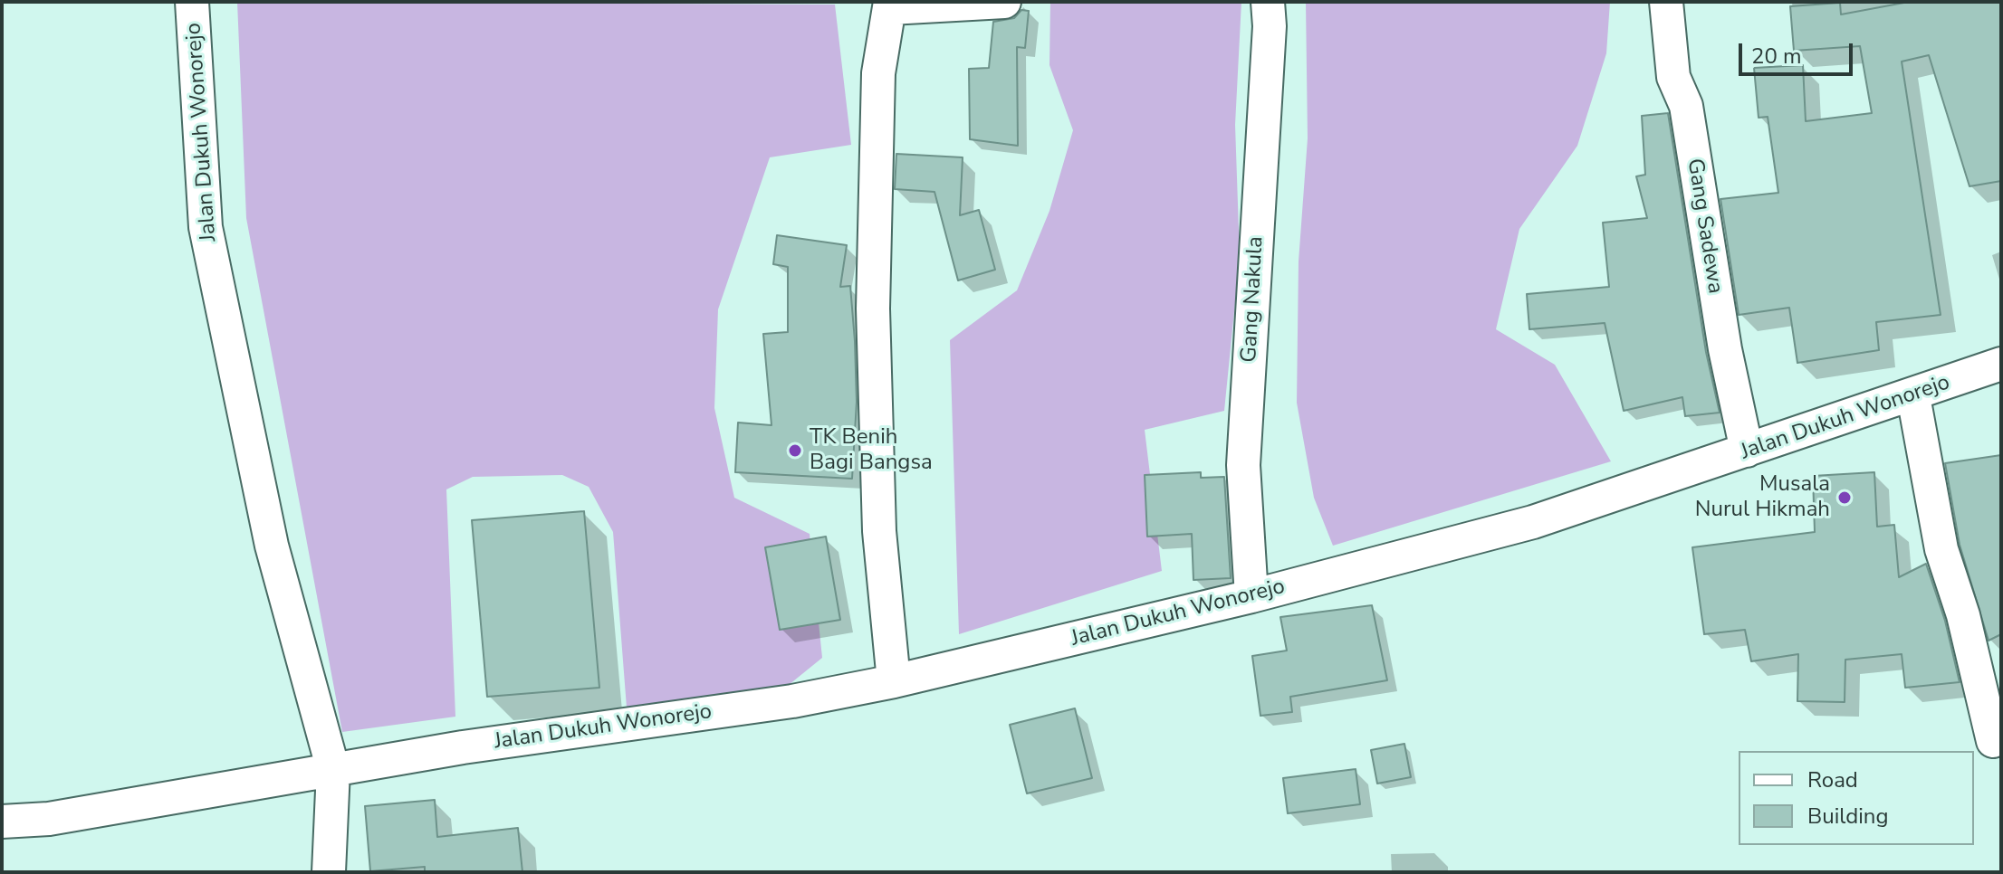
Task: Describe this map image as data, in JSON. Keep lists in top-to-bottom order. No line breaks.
{"streets":{"street":["Jalan Dukuh Wonorejo","Gang Sadewa","Gang Nakula"]},"crossings":[["Jalan Dukuh Wonorejo","Gang Sadewa"],["Jalan Dukuh Wonorejo","Gang Nakula"]],"places":["TK Benih Bagi Bangsa","Musala Nurul Hikmah"],"legend":["Road","Building"],"scale_bar":"20 m"}
